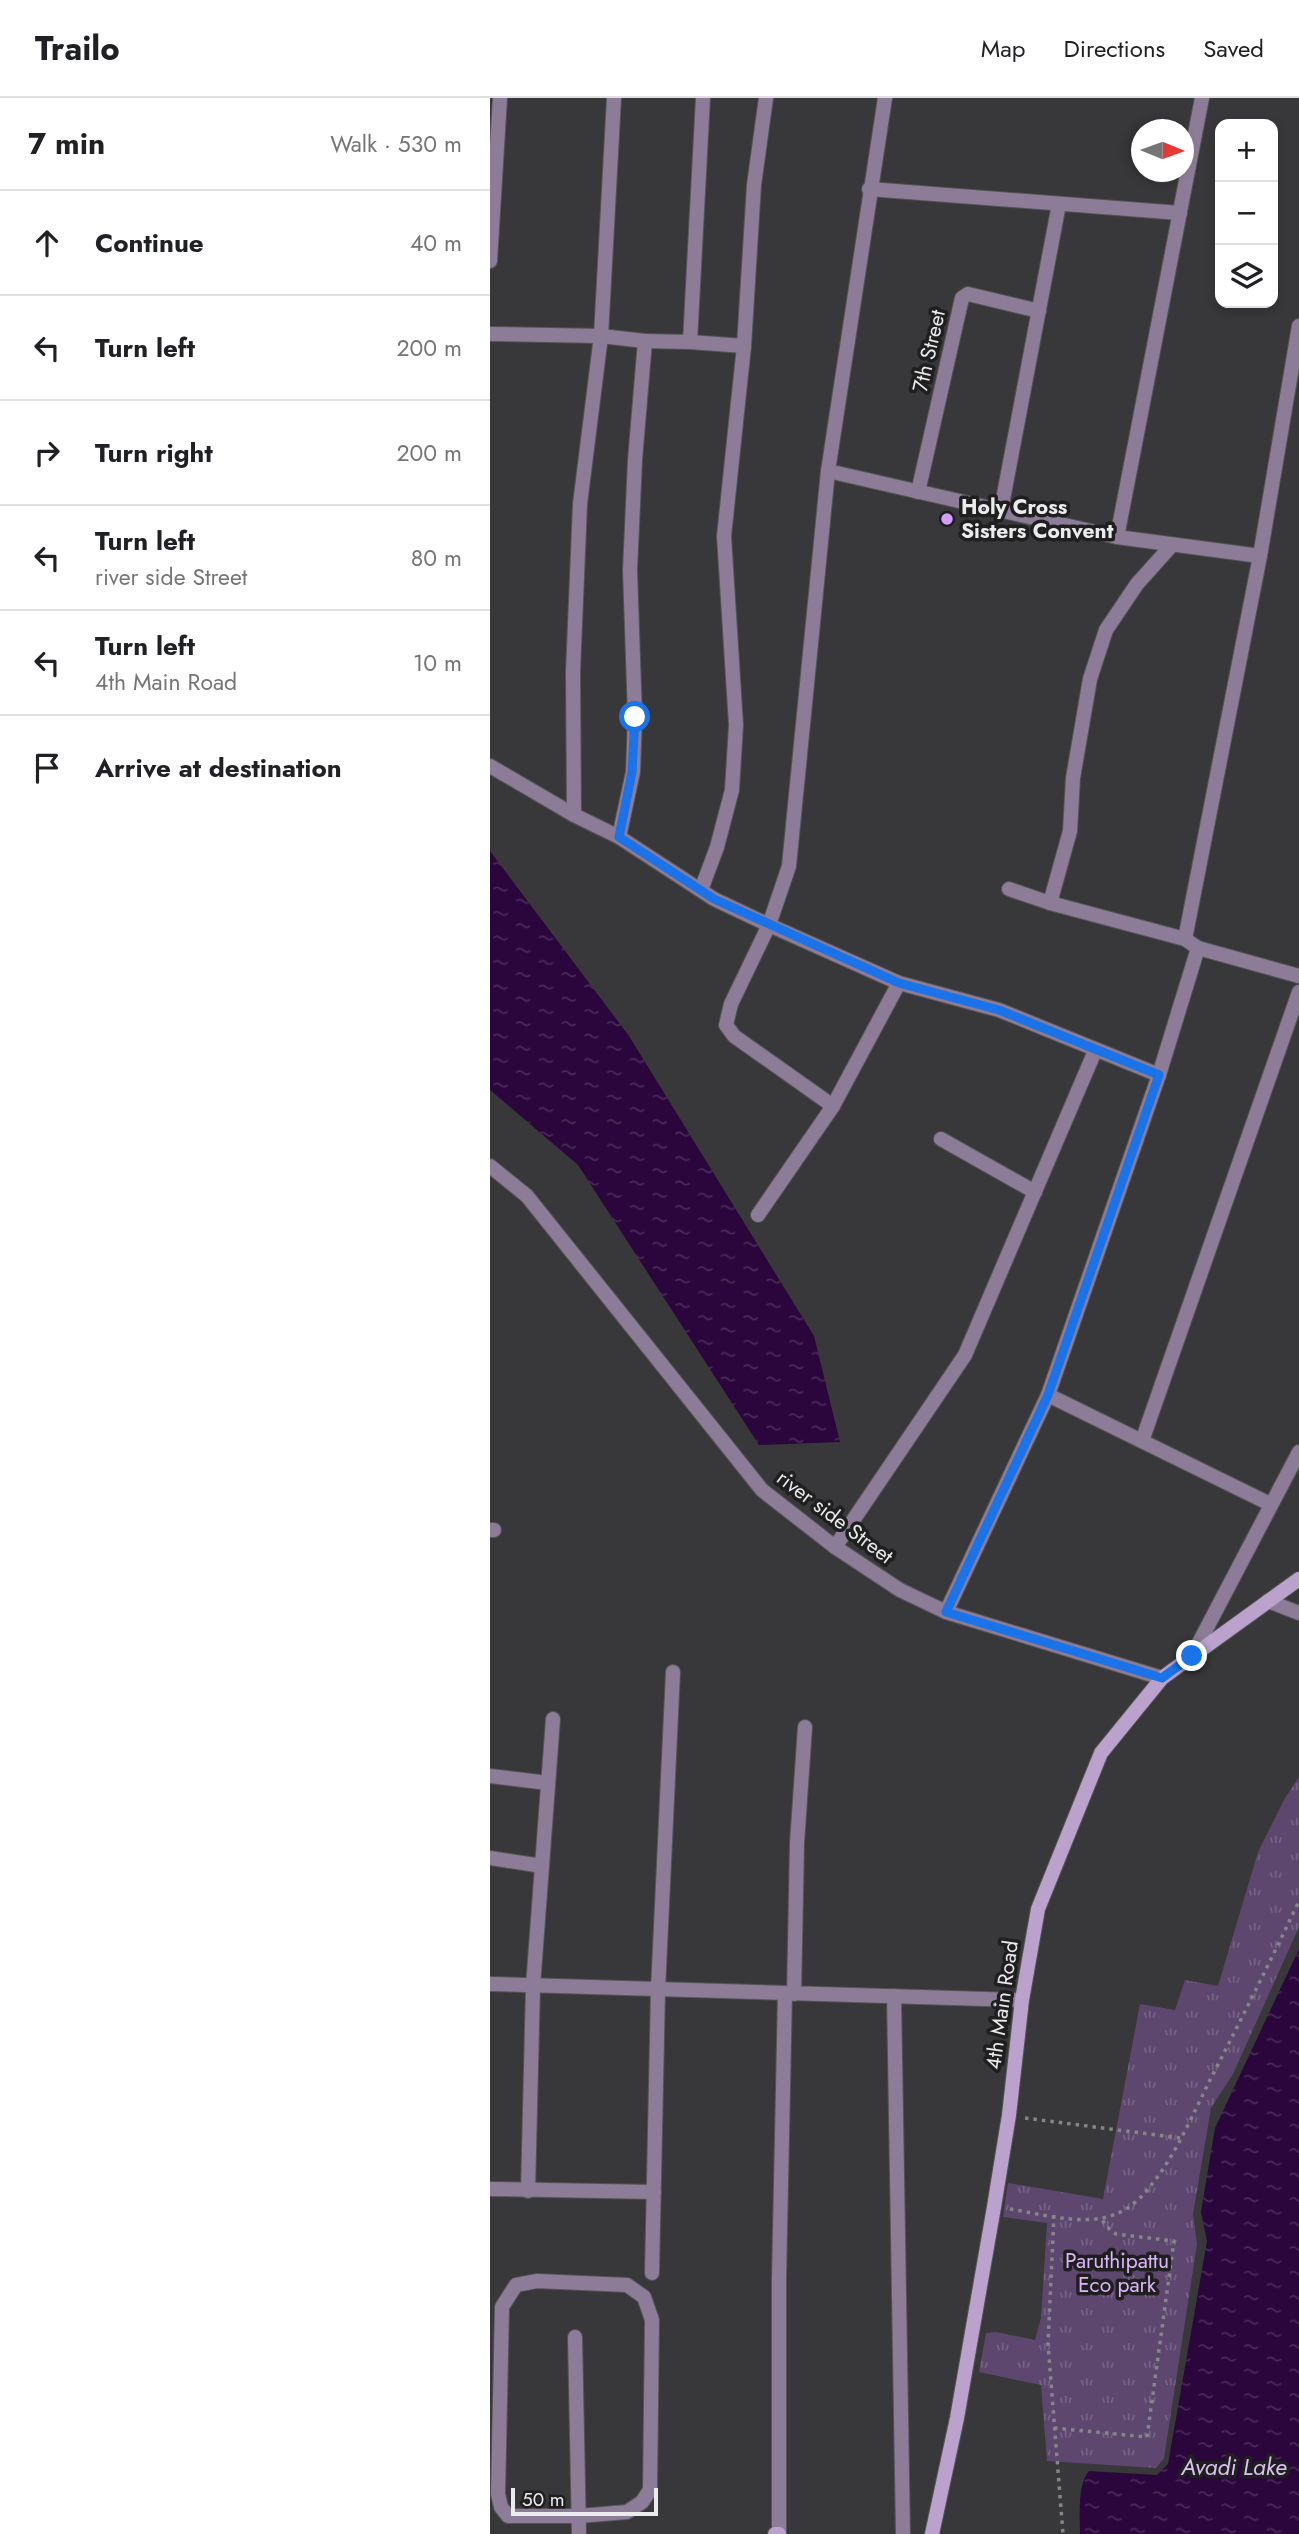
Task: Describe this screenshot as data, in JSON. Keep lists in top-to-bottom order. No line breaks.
{"streets":{"main road":["4th Main Road"],"street":["7th Street","river side Street"]},"crossings":[["river side Street","4th Main Road"]],"water":["Avadi Lake"],"parks":["Paruthipattu Eco park"],"places":["Holy Cross Sisters Convent"],"scale_bar":"50 m","north":"right","page":{"header":"Trailo","nav":["Map","Directions","Saved"],"heading":["7 min","Walk · 530 m"],"map_buttons":["+","−"],"list":[["Continue","40 m"],["Turn left","200 m"],["Turn right","200 m"],["Turn left","river side Street","80 m"],["Turn left","4th Main Road","10 m"],"Arrive at destination"],"scale":"50 m"}}
